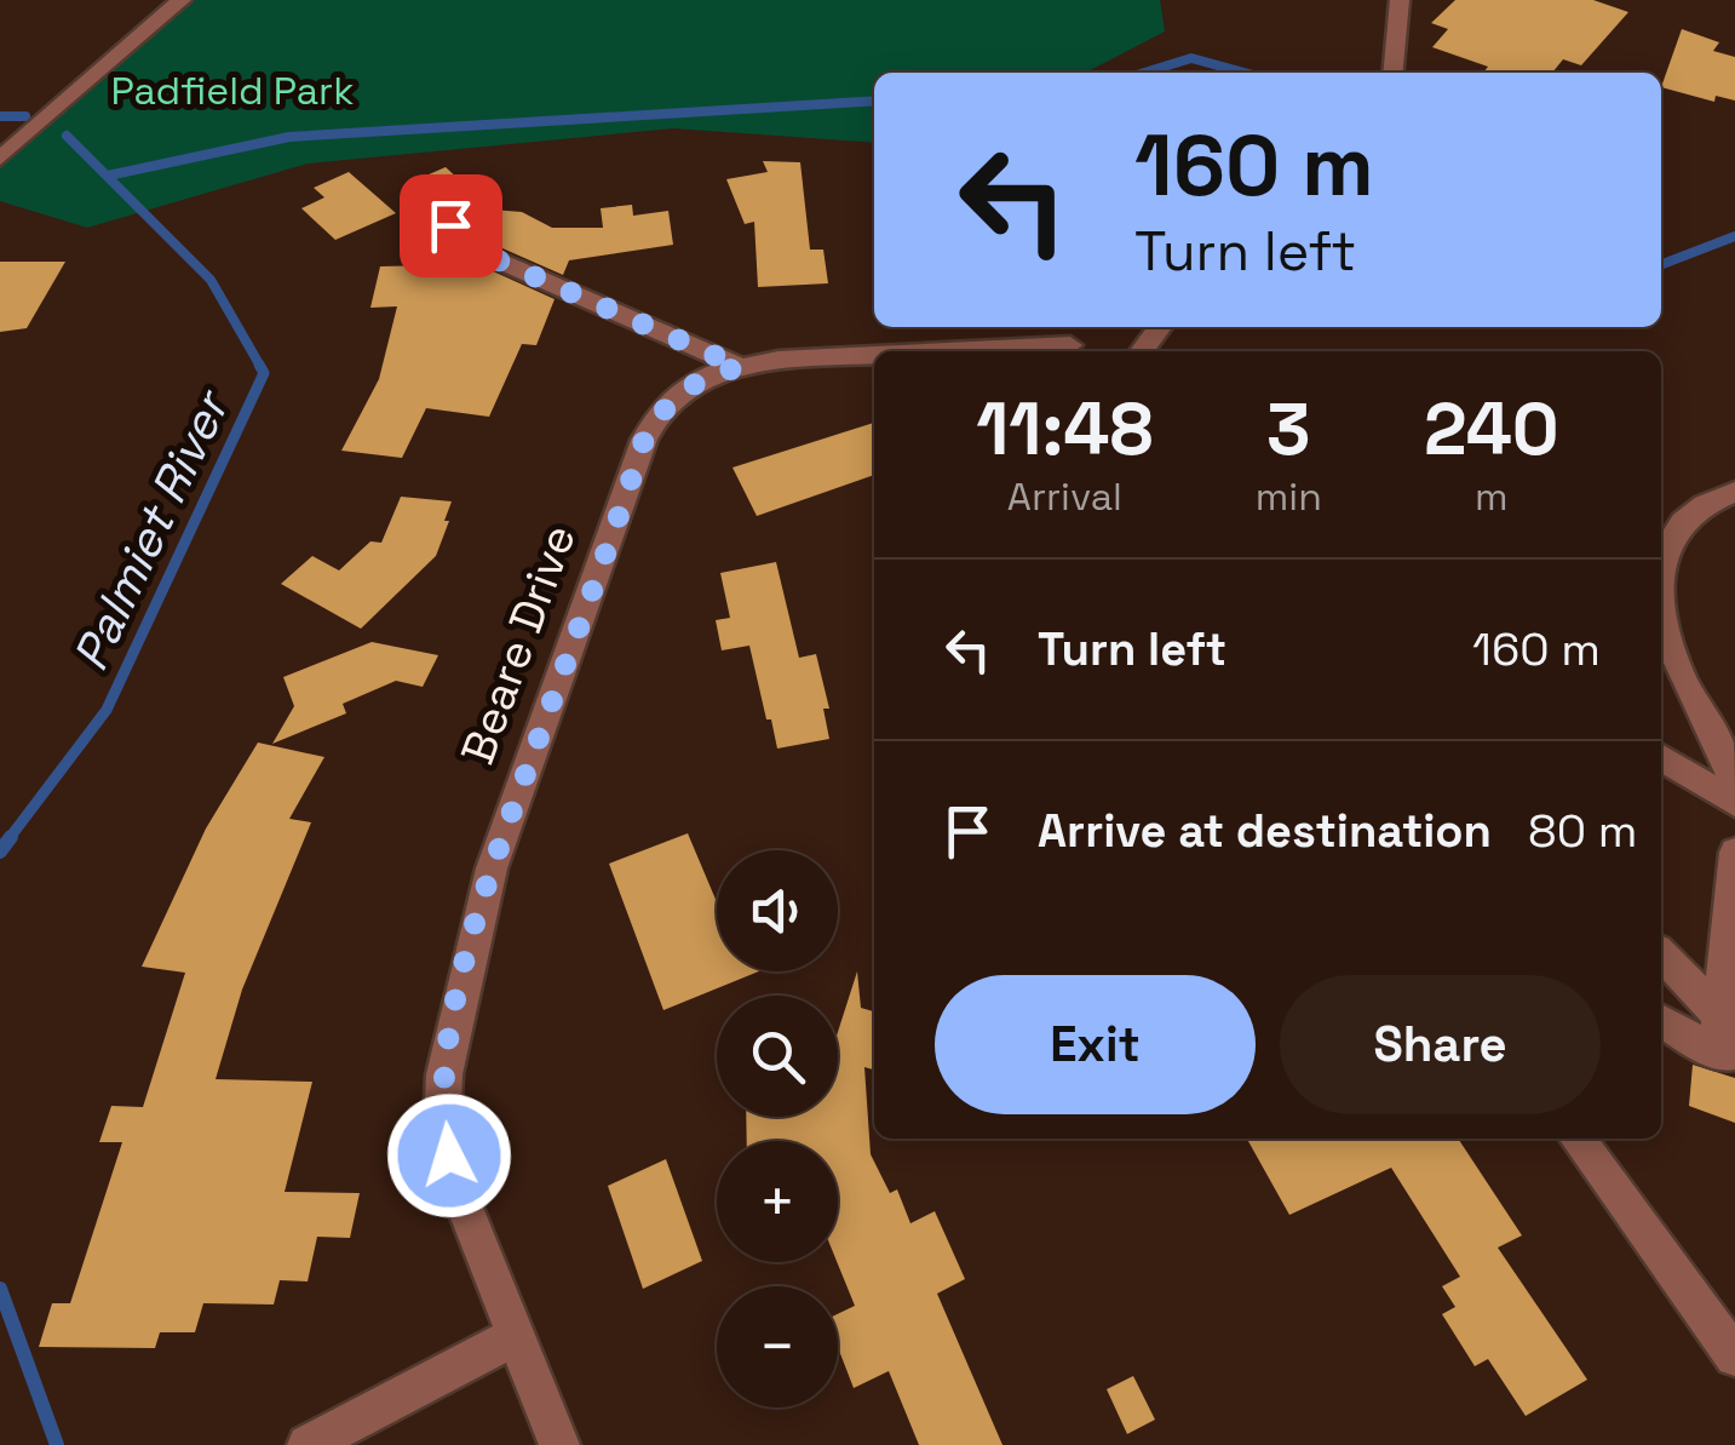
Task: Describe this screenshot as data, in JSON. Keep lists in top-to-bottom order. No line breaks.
{"streets":{"street":["Beare Drive"]},"water":["Palmiet River"],"parks":["Padfield Park"],"page":{"turn":["160 m","Turn left"],"eta":["11:48","Arrival","3","min","240","m"],"list":[{"name":"Turn left","value":"160 m"},{"name":"Arrive at destination","value":"80 m"}],"map_buttons":["+","−"],"buttons":["Exit","Share"]}}
